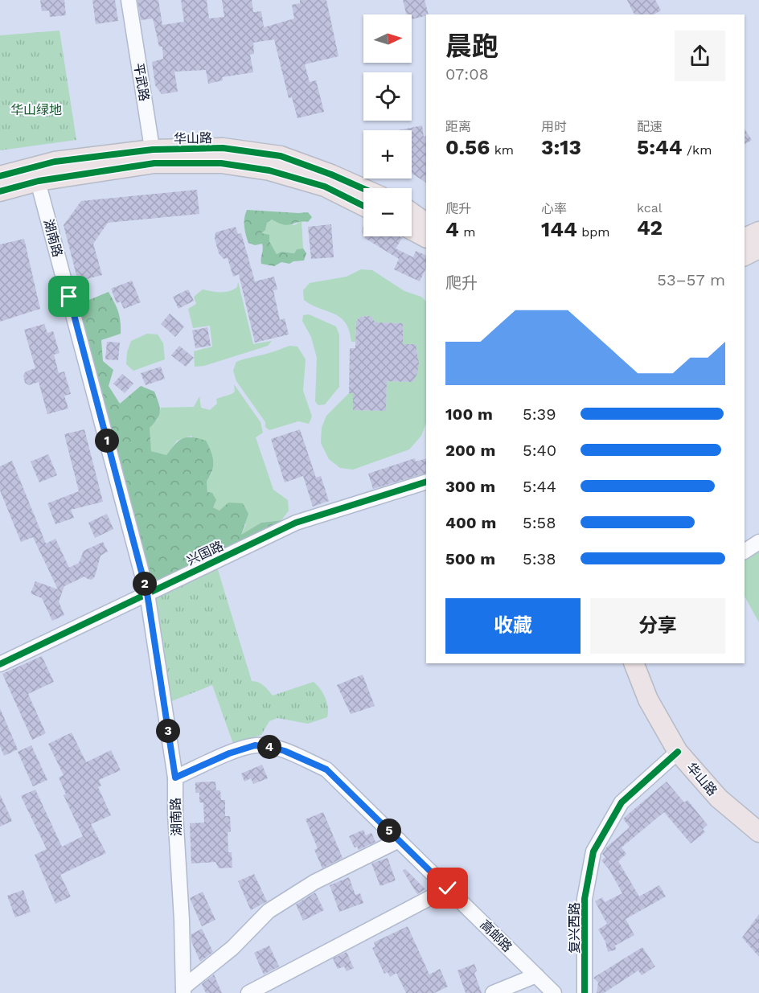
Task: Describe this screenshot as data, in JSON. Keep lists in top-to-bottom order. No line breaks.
{"streets":{"main road":["华山路"],"street":["平武路","湖南路","兴国路","复兴西路","高邮路"]},"crossings":[["平武路","华山路"],["华山路","湖南路"],["华山路","复兴西路"],["湖南路","兴国路"],["湖南路","高邮路"]],"parks":["华山绿地"],"north":"right","page":{"map_buttons":["+","−"],"heading":["晨跑","07:08"],"stats":[["距离","0.56 km"],["用时","3:13"],["配速","5:44 /km"],["爬升","4 m"],["心率","144 bpm"],["kcal","42"]],"chart":["爬升","53–57 m"],"list":[{"name":"100 m","note":"5:39"},{"name":"200 m","note":"5:40"},{"name":"300 m","note":"5:44"},{"name":"400 m","note":"5:58"},{"name":"500 m","note":"5:38"}],"pins":["1","2","3","4","5"],"buttons":["收藏","分享"]}}
